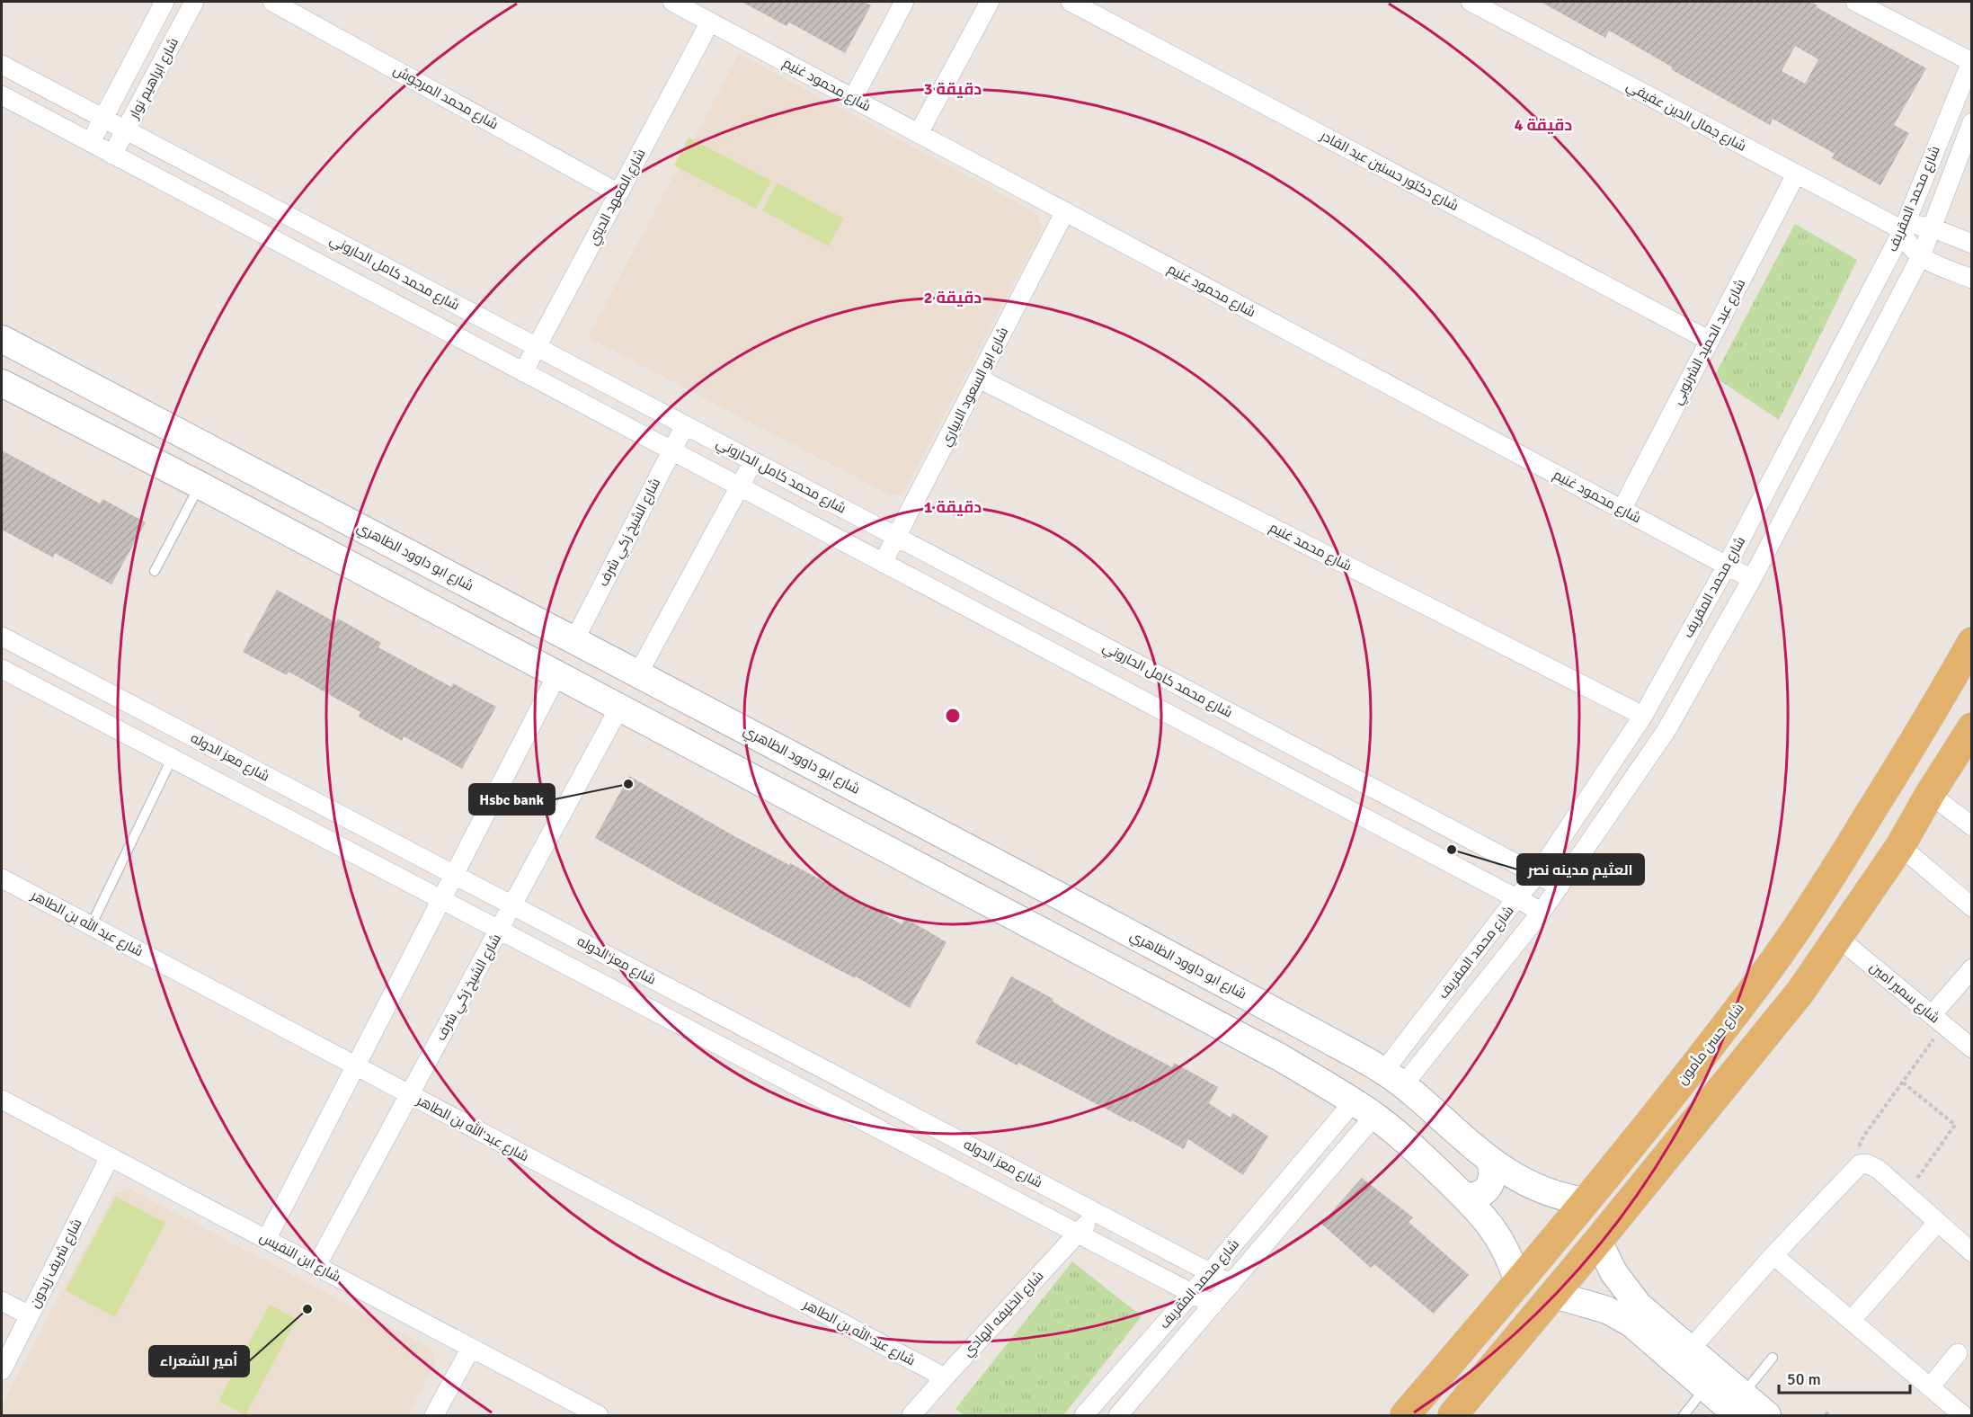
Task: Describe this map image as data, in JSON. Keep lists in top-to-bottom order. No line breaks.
{"streets":{"main road":["شارع حسن مأمون"],"street":["شارع ابراهيم نوار","شارع محمود غنيم","شارع محمد المرجوش","شارع جمال الدين عفيفي","شارع دكتور حسنين عبد القادر","شارع المعهد الديني","شارع محمد المقريف","شارع محمد كامل الحاروني","شارع عبد الحميد الشرنوبي","شارع ابو السعود الابياري","شارع الشيخ زكي شرف","شارع محمد غنيم","شارع ابو داوود الظاهري","شارع معز الدوله","شارع عبد الله بن الطاهر","شارع سمير امين","شارع ابن النفيس","شارع شريف زيدون","شارع الخليفه الهادي"]},"crossings":[["شارع ابراهيم نوار","شارع محمد كامل الحاروني"],["شارع محمود غنيم","شارع المعهد الديني"],["شارع محمود غنيم","شارع محمد المقريف"],["شارع محمود غنيم","شارع عبد الحميد الشرنوبي"],["شارع محمود غنيم","شارع ابو السعود الابياري"],["شارع محمد المرجوش","شارع المعهد الديني"],["شارع جمال الدين عفيفي","شارع محمد المقريف"],["شارع جمال الدين عفيفي","شارع عبد الحميد الشرنوبي"],["شارع دكتور حسنين عبد القادر","شارع عبد الحميد الشرنوبي"],["شارع المعهد الديني","شارع محمد كامل الحاروني"],["شارع محمد المقريف","شارع محمد كامل الحاروني"],["شارع محمد المقريف","شارع محمد غنيم"],["شارع محمد المقريف","شارع ابو داوود الظاهري"],["شارع محمد المقريف","شارع معز الدوله"],["شارع محمد كامل الحاروني","شارع ابو السعود الابياري"],["شارع محمد كامل الحاروني","شارع الشيخ زكي شرف"],["شارع ابو السعود الابياري","شارع محمد غنيم"],["شارع الشيخ زكي شرف","شارع ابو داوود الظاهري"],["شارع الشيخ زكي شرف","شارع معز الدوله"],["شارع الشيخ زكي شرف","شارع عبد الله بن الطاهر"],["شارع الشيخ زكي شرف","شارع ابن النفيس"],["شارع ابو داوود الظاهري","شارع حسن مأمون"],["شارع معز الدوله","شارع الخليفه الهادي"],["شارع عبد الله بن الطاهر","شارع الخليفه الهادي"],["شارع ابن النفيس","شارع شريف زيدون"]],"places":["Hsbc bank","العثيم مدينه نصر","أمير الشعراء"],"scale_bar":"50 m","rings":["3 دقيقة","4 دقيقة","2 دقيقة","1 دقيقة"]}
